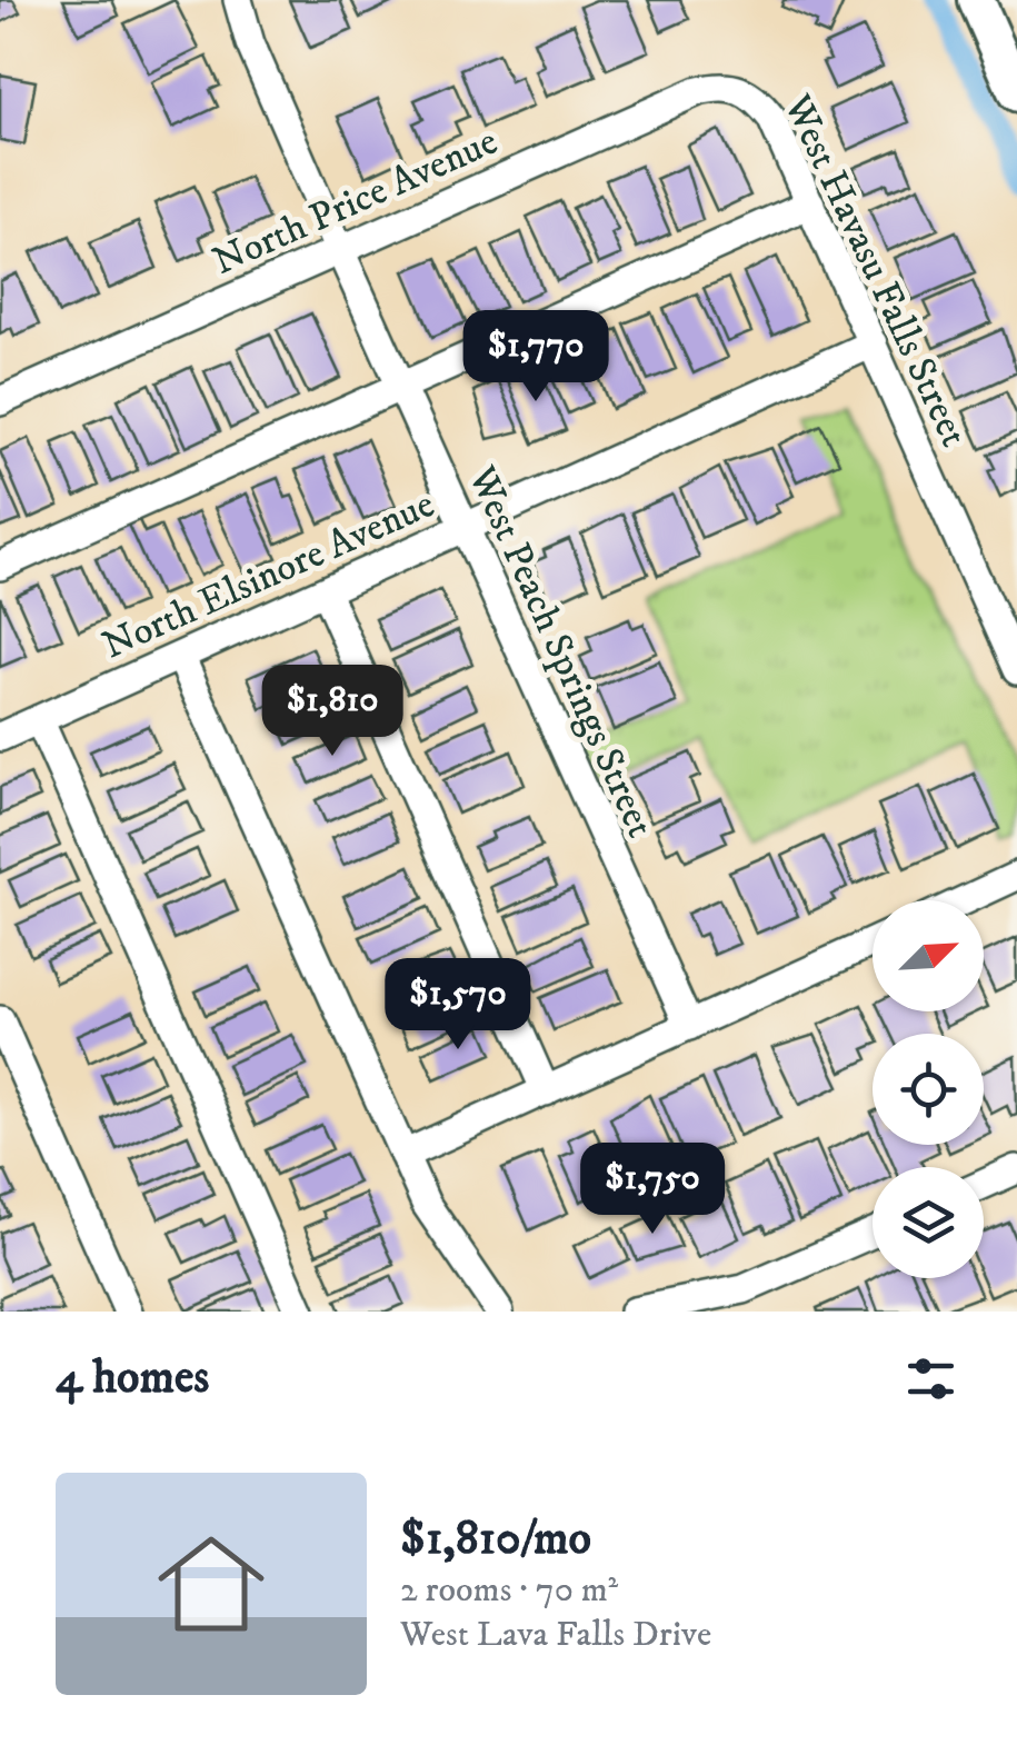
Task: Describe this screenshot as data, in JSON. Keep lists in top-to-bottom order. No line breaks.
{"streets":{"street":["North Price Avenue","West Havasu Falls Street","North Elsinore Avenue","West Peach Springs Street"]},"crossings":[["North Price Avenue","West Havasu Falls Street"],["North Price Avenue","West Peach Springs Street"],["West Havasu Falls Street","North Elsinore Avenue"],["North Elsinore Avenue","West Peach Springs Street"]],"north":"top right","page":{"price":["$1,770","$1,810","$1,570","$1,750"],"heading":"4 homes","list":[{"name":"$1,810/mo","note":"2 rooms · 70 m² · West Lava Falls Drive"}]}}
